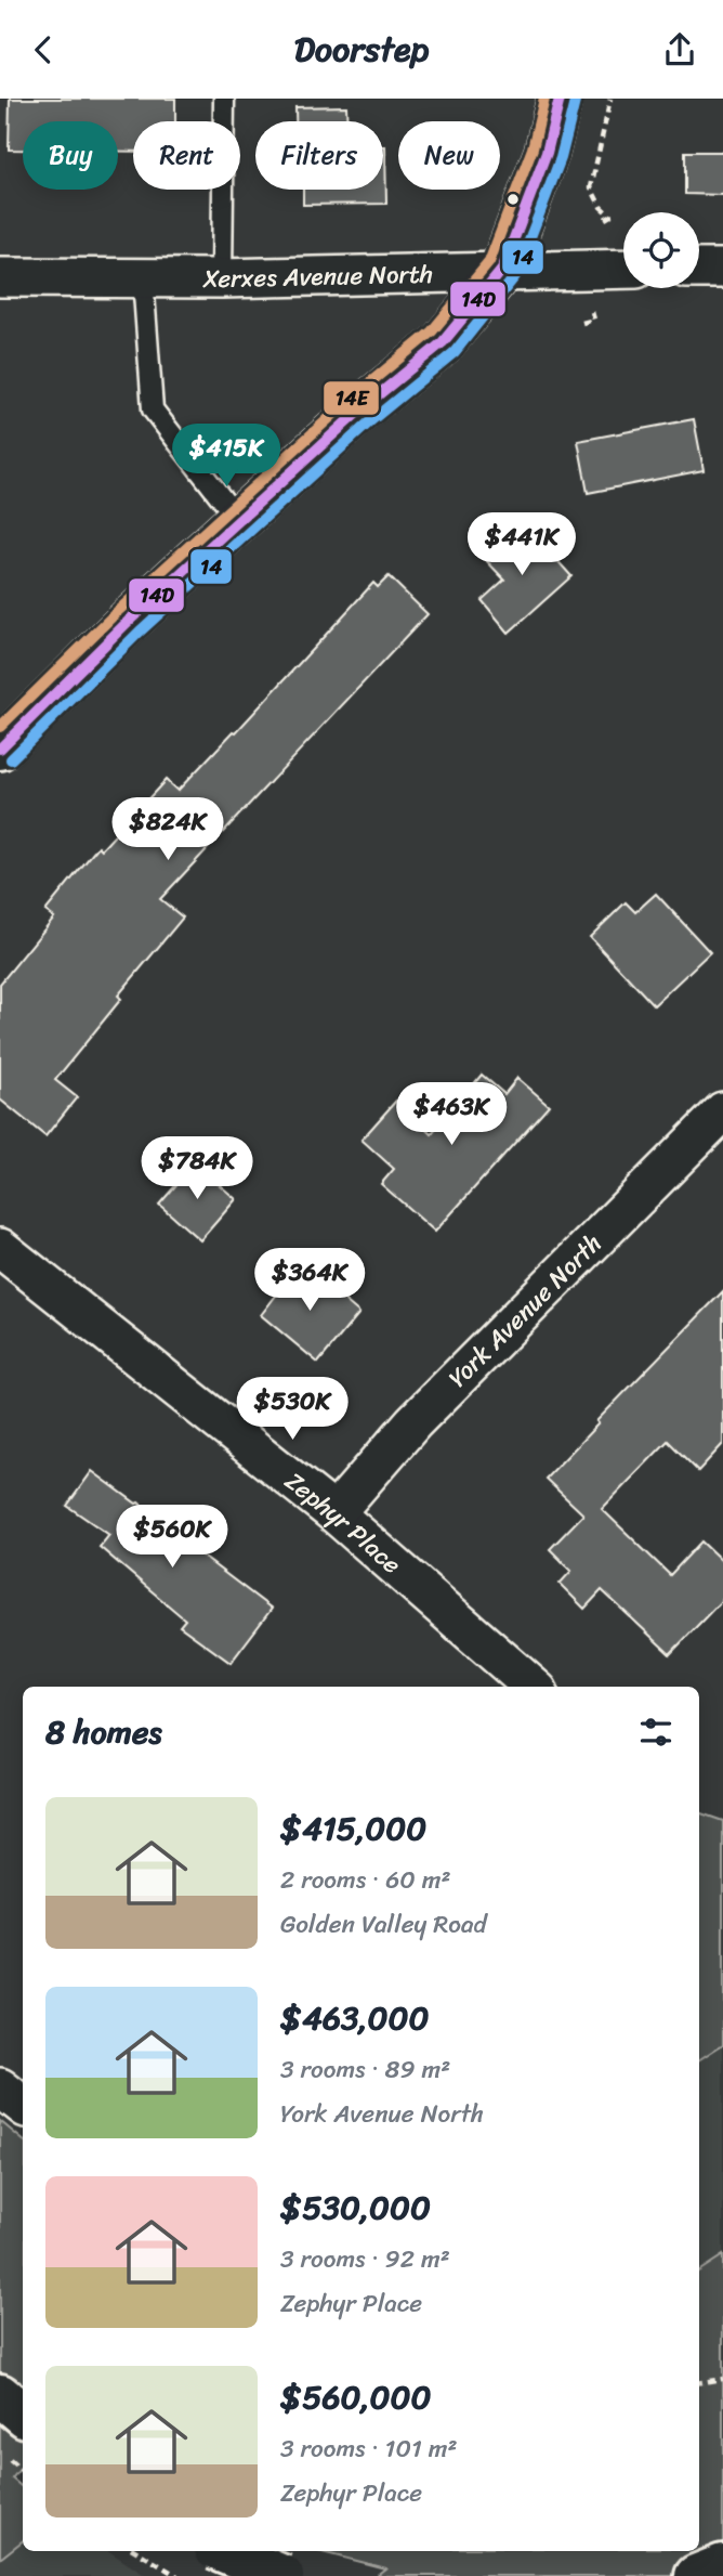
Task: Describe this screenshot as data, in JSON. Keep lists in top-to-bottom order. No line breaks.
{"streets":{"street":["Xerxes Avenue North","York Avenue North","Zephyr Place"]},"crossings":[["York Avenue North","Zephyr Place"]],"lines":["transit line 14D","transit line 14E","transit line 14"],"page":{"header":"Doorstep","chip":["Buy","Rent","Filters","New"],"price":["$415K","$441K","$824K","$463K","$784K","$364K","$530K","$560K"],"heading":"8 homes","list":[{"name":"$415,000","note":"2 rooms · 60 m² · Golden Valley Road"},{"name":"$463,000","note":"3 rooms · 89 m² · York Avenue North"},{"name":"$530,000","note":"3 rooms · 92 m² · Zephyr Place"},{"name":"$560,000","note":"3 rooms · 101 m² · Zephyr Place"}]}}
